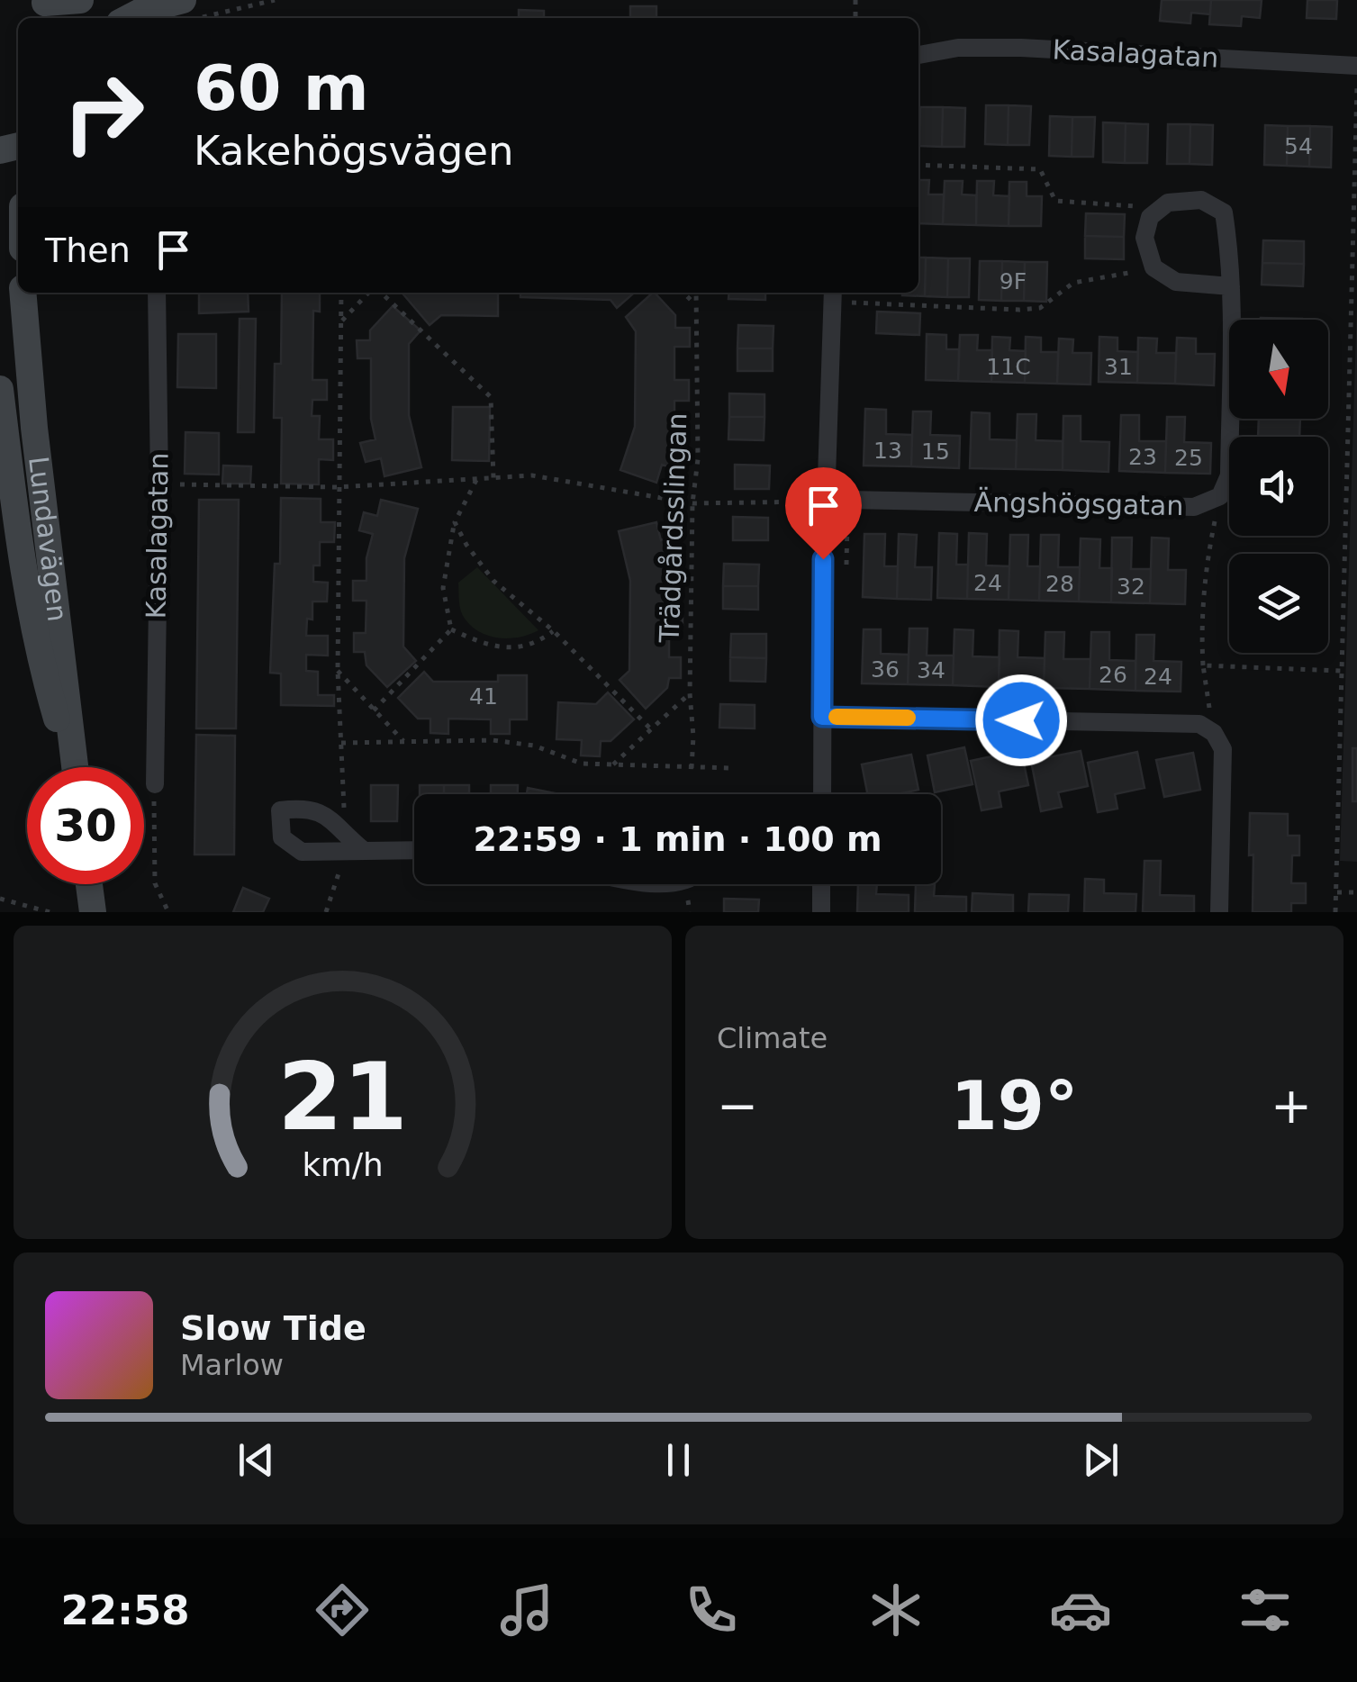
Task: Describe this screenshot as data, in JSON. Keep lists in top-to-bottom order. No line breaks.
{"streets":{"main road":["Lundavägen"],"street":["Kasalagatan","Ängshögsgatan"],"path":["Trädgårdsslingan"]},"house_numbers":["54","9F","11C","31","13","15","23","25","24","28","32","36","34","26","24","41"],"north":"bottom","page":{"turn":["60 m","Kakehögsvägen"],"then":"Then","limit":"30","trip":"22:59 · 1 min · 100 m","tile":"Climate","heat":["−","19°","+"],"song":["Slow Tide","Marlow"],"tabs":"22:58","gauge":["21","km/h"]}}
